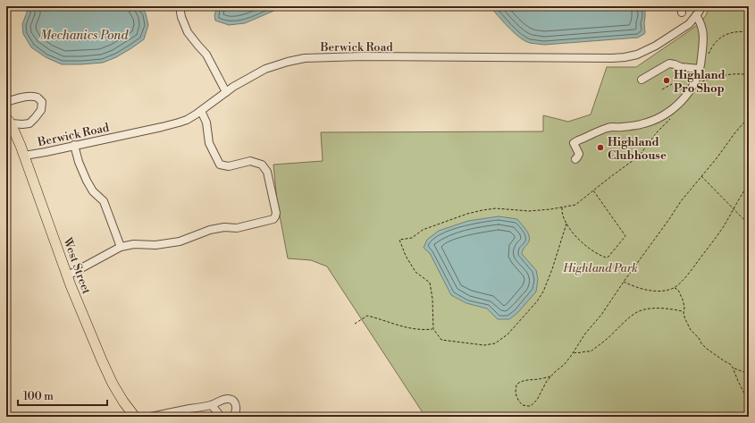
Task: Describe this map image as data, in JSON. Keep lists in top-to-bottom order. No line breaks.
{"streets":{"main road":["West Street"],"street":["Berwick Road"]},"crossings":[["Berwick Road","West Street"]],"water":["Mechanics Pond"],"parks":["Highland Park"],"places":["Highland Pro Shop","Highland Clubhouse"],"scale_bar":"100 m"}
